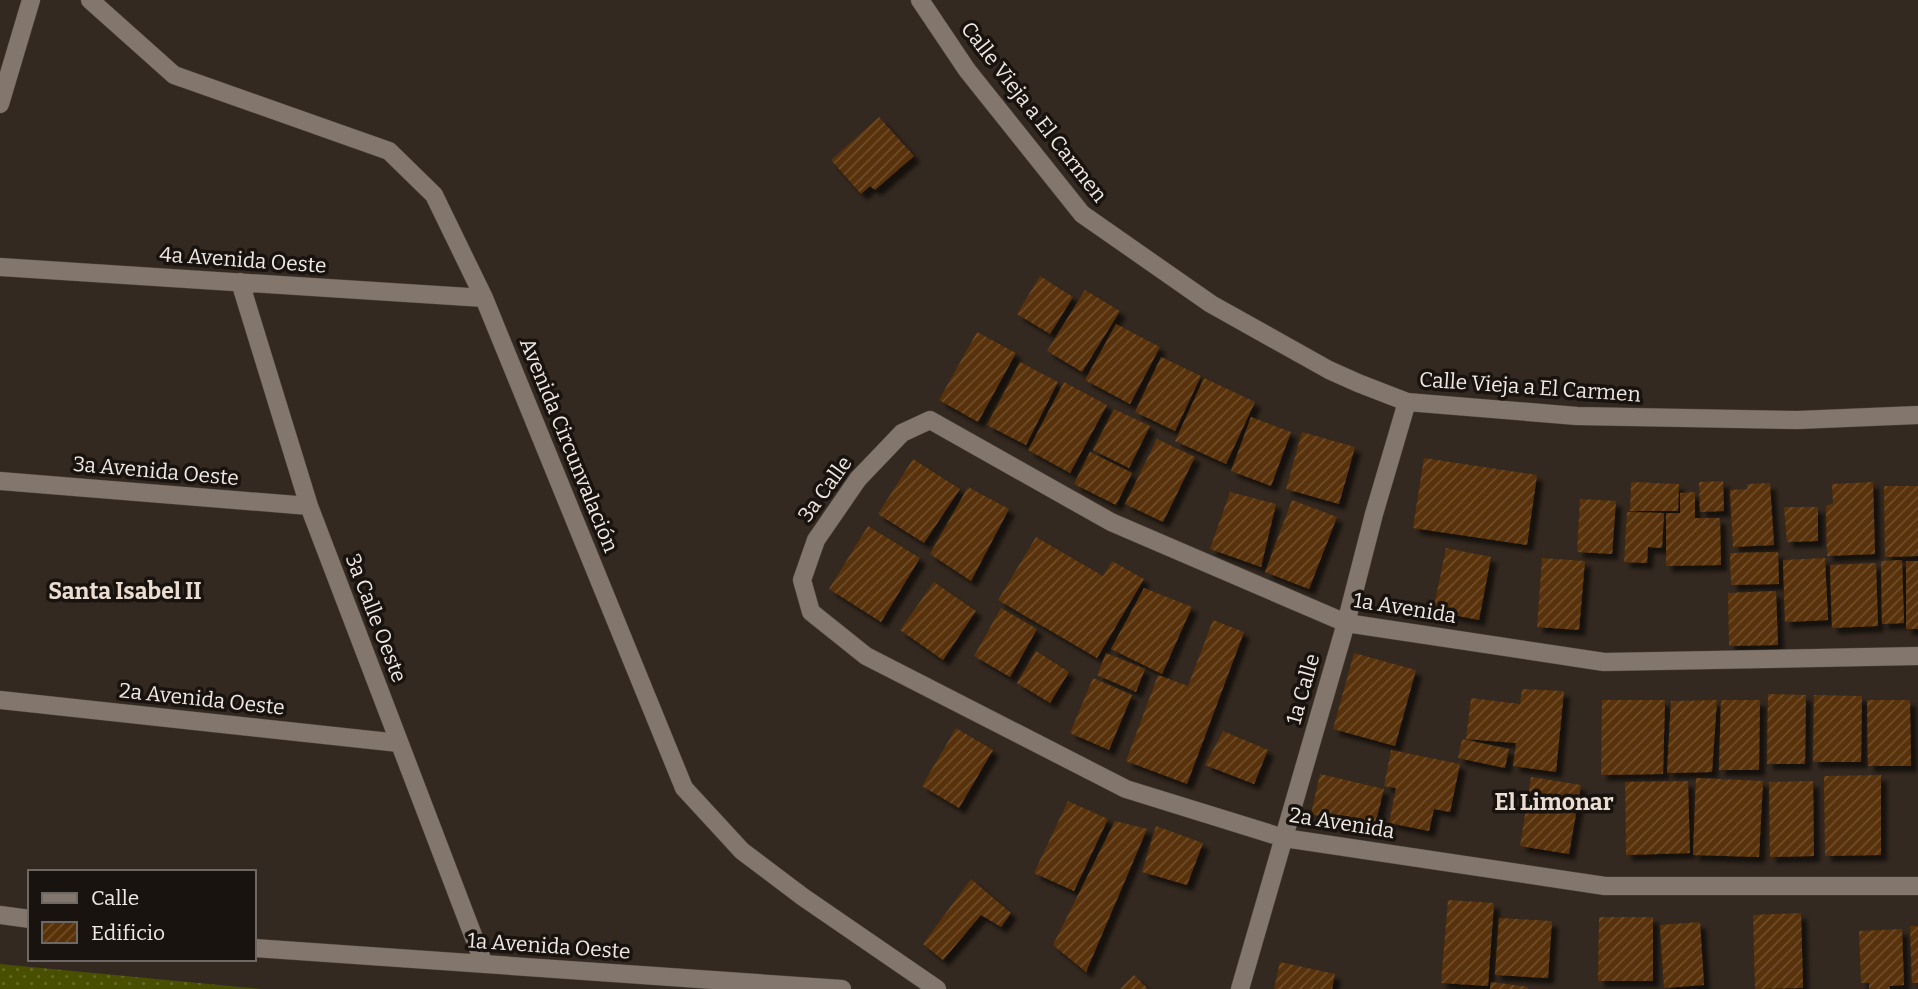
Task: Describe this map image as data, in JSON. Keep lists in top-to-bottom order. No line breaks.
{"streets":{"street":["Calle Vieja a El Carmen","4a Avenida Oeste","Avenida Circunvalación","3a Avenida Oeste","3a Calle","1a Avenida","3a Calle Oeste","1a Calle","2a Avenida Oeste","2a Avenida","1a Avenida Oeste"]},"crossings":[["Calle Vieja a El Carmen","1a Calle"],["4a Avenida Oeste","Avenida Circunvalación"],["4a Avenida Oeste","3a Calle Oeste"],["3a Avenida Oeste","3a Calle Oeste"],["3a Calle","1a Avenida"],["3a Calle","2a Avenida"],["1a Avenida","1a Calle"],["3a Calle Oeste","2a Avenida Oeste"],["3a Calle Oeste","1a Avenida Oeste"],["1a Calle","2a Avenida"]],"districts":["Santa Isabel II","El Limonar"],"legend":["Calle","Edificio"]}
